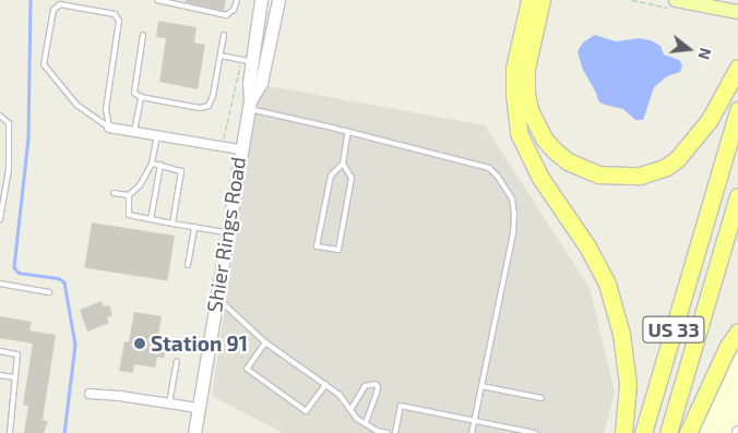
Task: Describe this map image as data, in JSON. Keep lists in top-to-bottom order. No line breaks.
{"streets":{"highway":["US 33"],"main road":["Shier Rings Road"]},"places":["Station 91"],"north":"right"}
